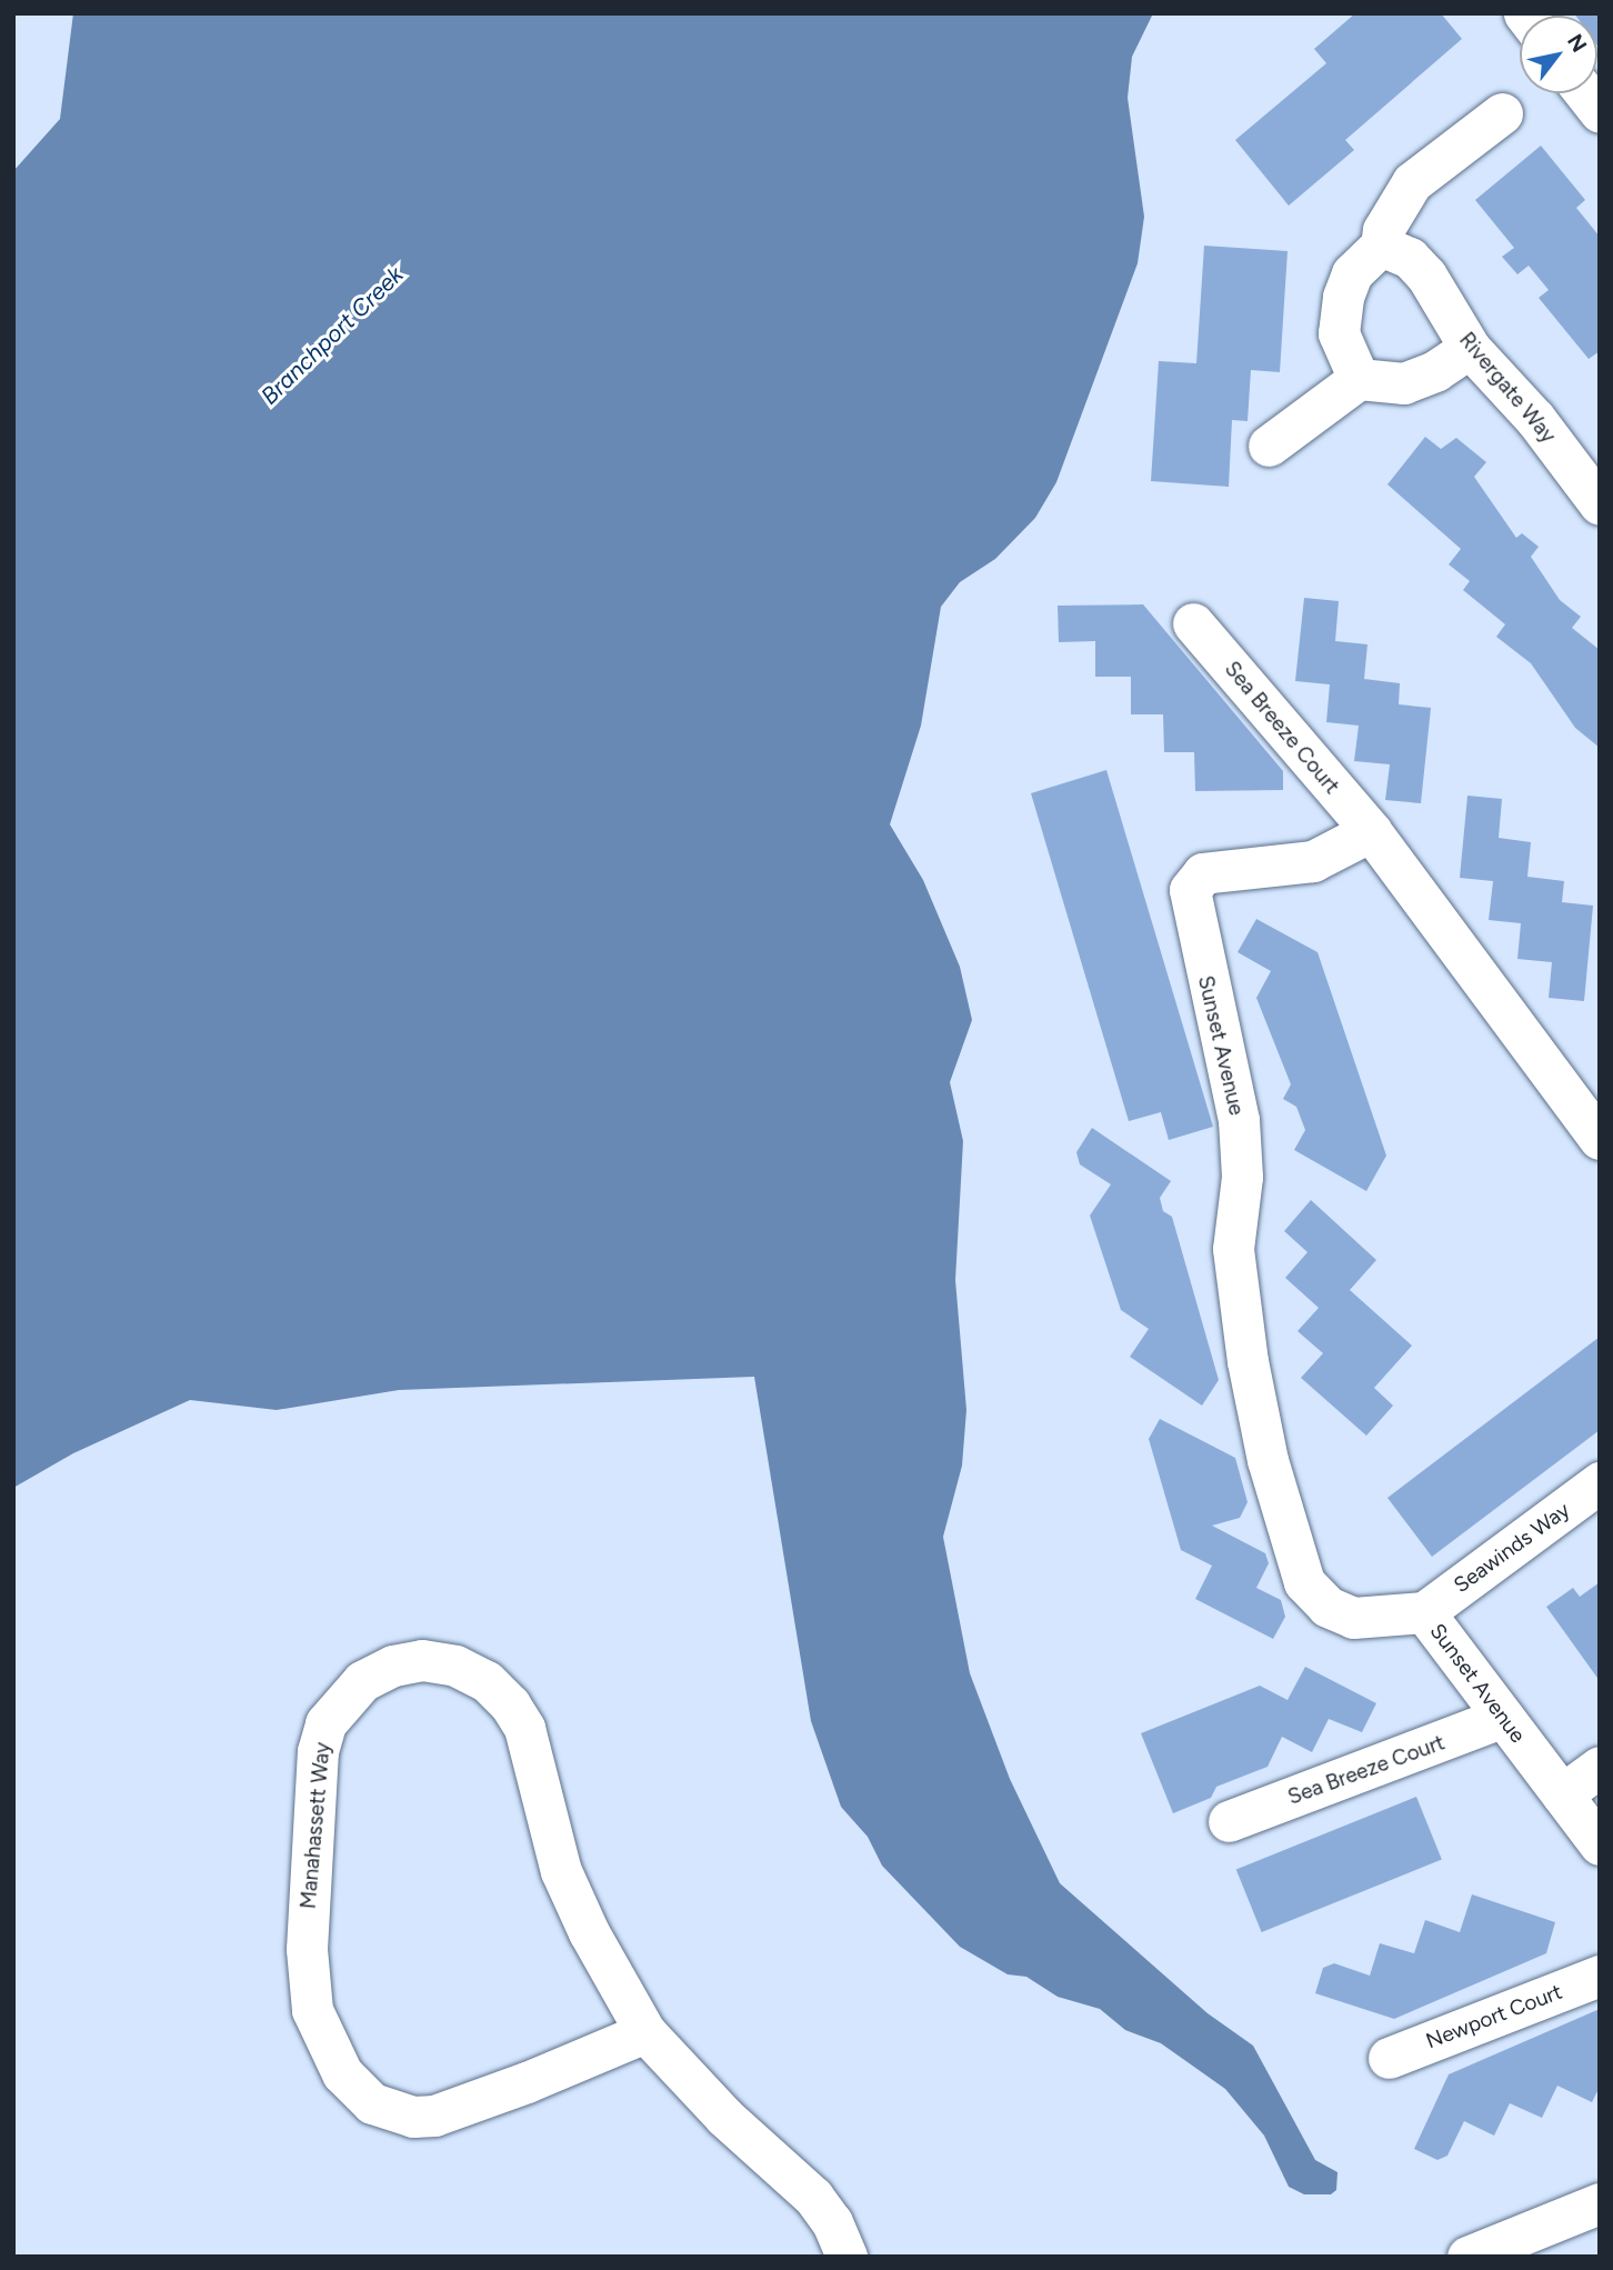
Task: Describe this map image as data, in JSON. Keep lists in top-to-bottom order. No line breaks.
{"streets":{"street":["Rivergate Way","Sea Breeze Court","Sunset Avenue","Seawinds Way","Manahassett Way","Newport Court"]},"crossings":[["Sea Breeze Court","Sunset Avenue"],["Sunset Avenue","Seawinds Way"]],"water":["Branchport Creek"],"north":"top right"}
